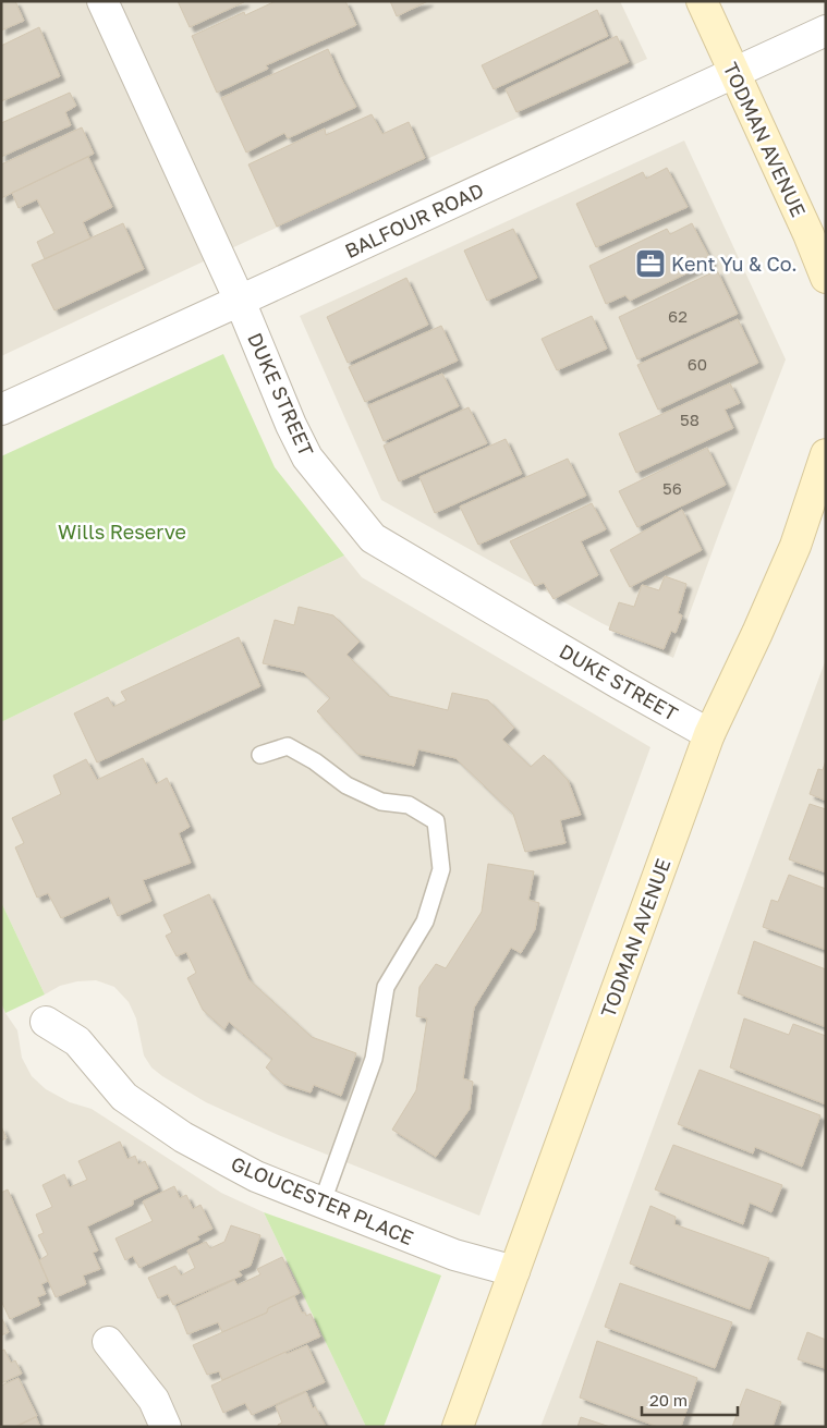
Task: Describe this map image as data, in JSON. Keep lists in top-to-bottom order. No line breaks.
{"streets":{"main road":["TODMAN AVENUE"],"street":["BALFOUR ROAD","DUKE STREET","GLOUCESTER PLACE"]},"crossings":[["TODMAN AVENUE","BALFOUR ROAD"],["TODMAN AVENUE","DUKE STREET"],["TODMAN AVENUE","GLOUCESTER PLACE"],["BALFOUR ROAD","DUKE STREET"]],"parks":["Wills Reserve"],"places":{"office":["Kent Yu & Co."]},"house_numbers":["62","60","58","56"],"scale_bar":"20 m"}
